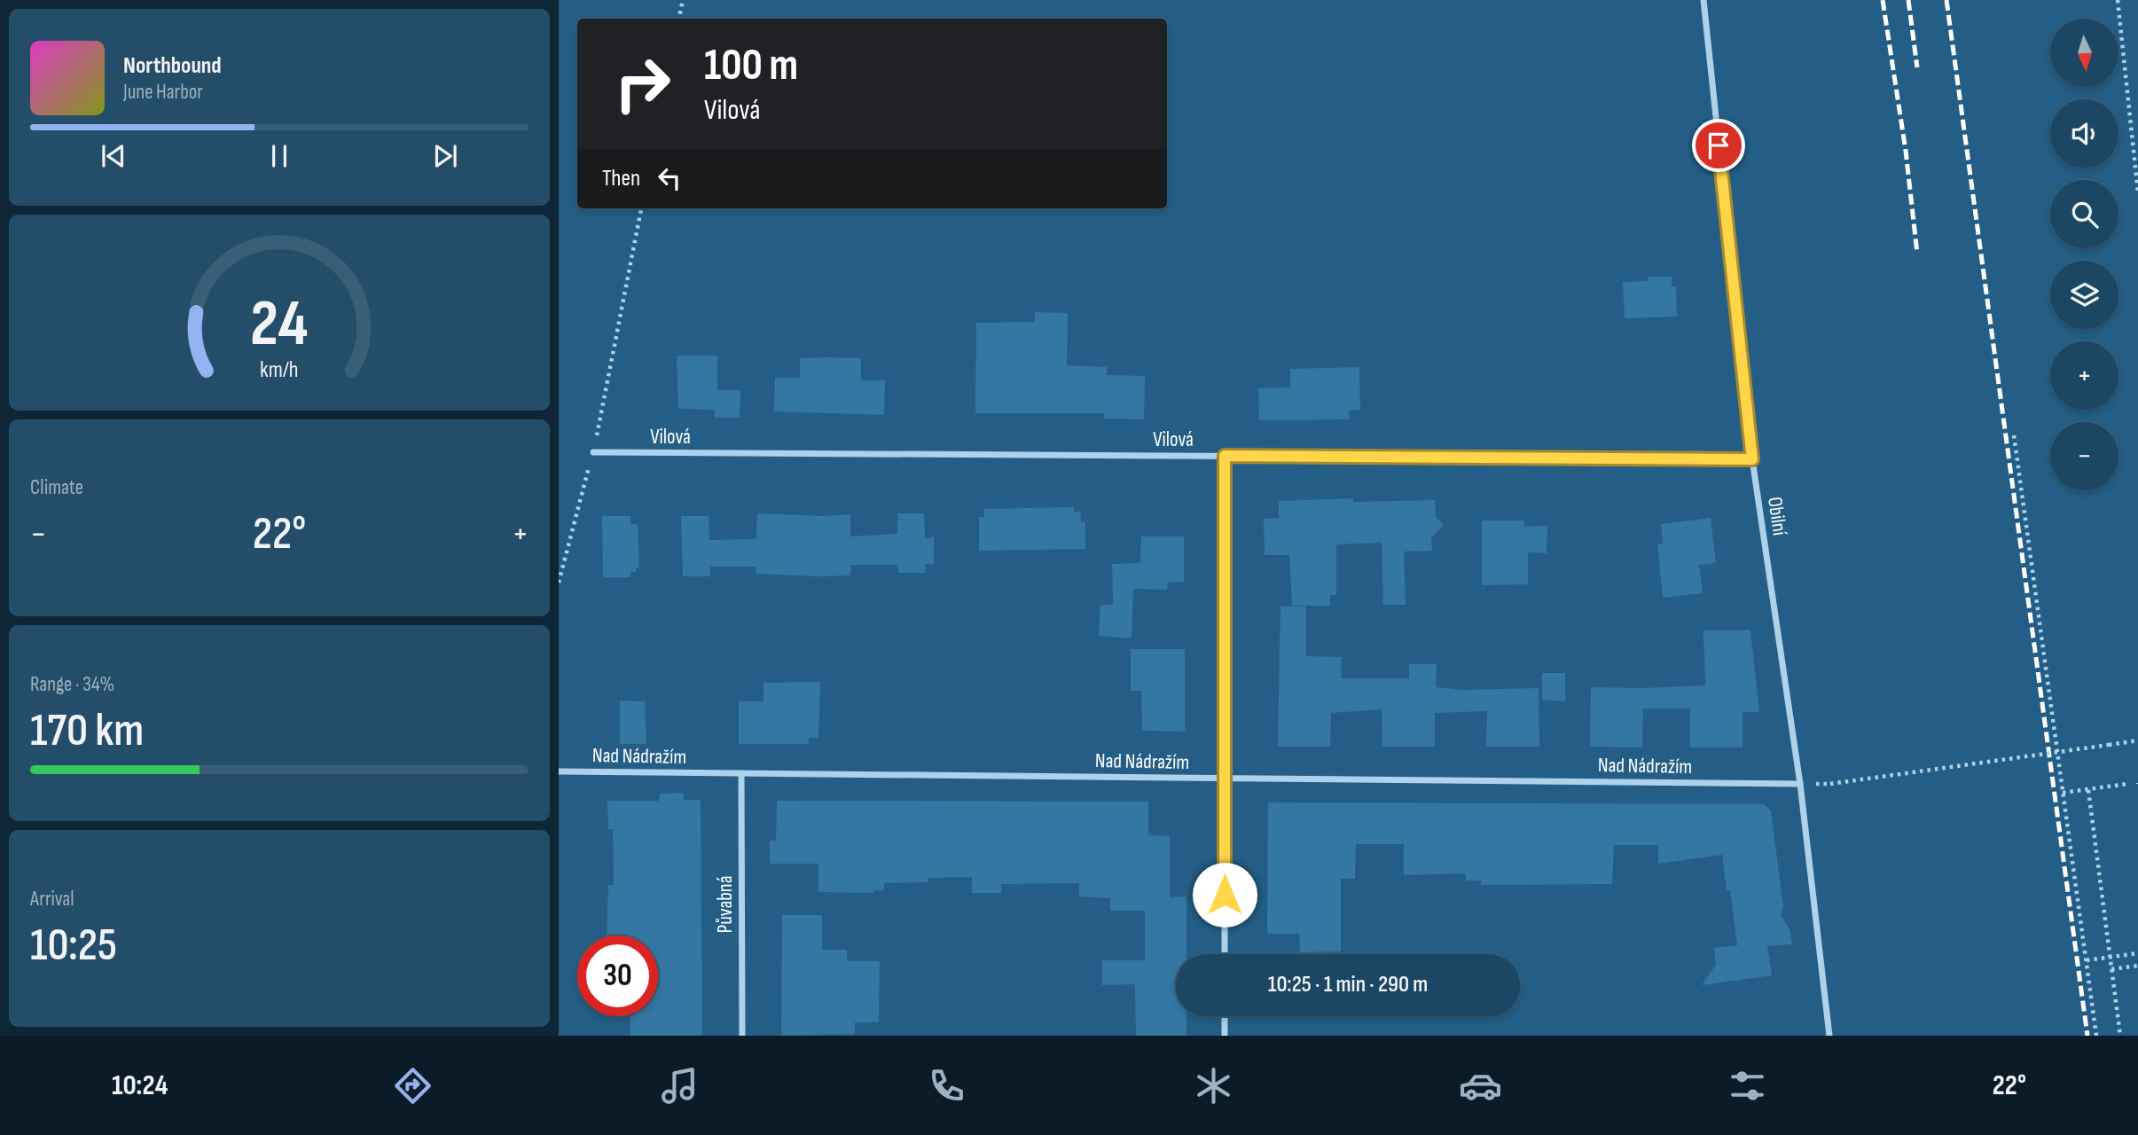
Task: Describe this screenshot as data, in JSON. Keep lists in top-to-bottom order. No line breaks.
{"streets":{"street":["Vilová","Obilní","Nad Nádražím","Půvabná"]},"crossings":[["Vilová","Obilní"],["Obilní","Nad Nádražím"],["Nad Nádražím","Půvabná"]],"north":"bottom","page":{"map_buttons":["+","−"],"turn":["100 m","Vilová"],"song":["Northbound","June Harbor"],"then":"Then","tile":["Climate",["Range · 34%","170 km"],["Arrival","10:25"]],"heat":["−","22°","+"],"limit":"30","trip":"10:25 · 1 min · 290 m","tabs":["10:24","22°"],"gauge":["24","km/h"]}}
